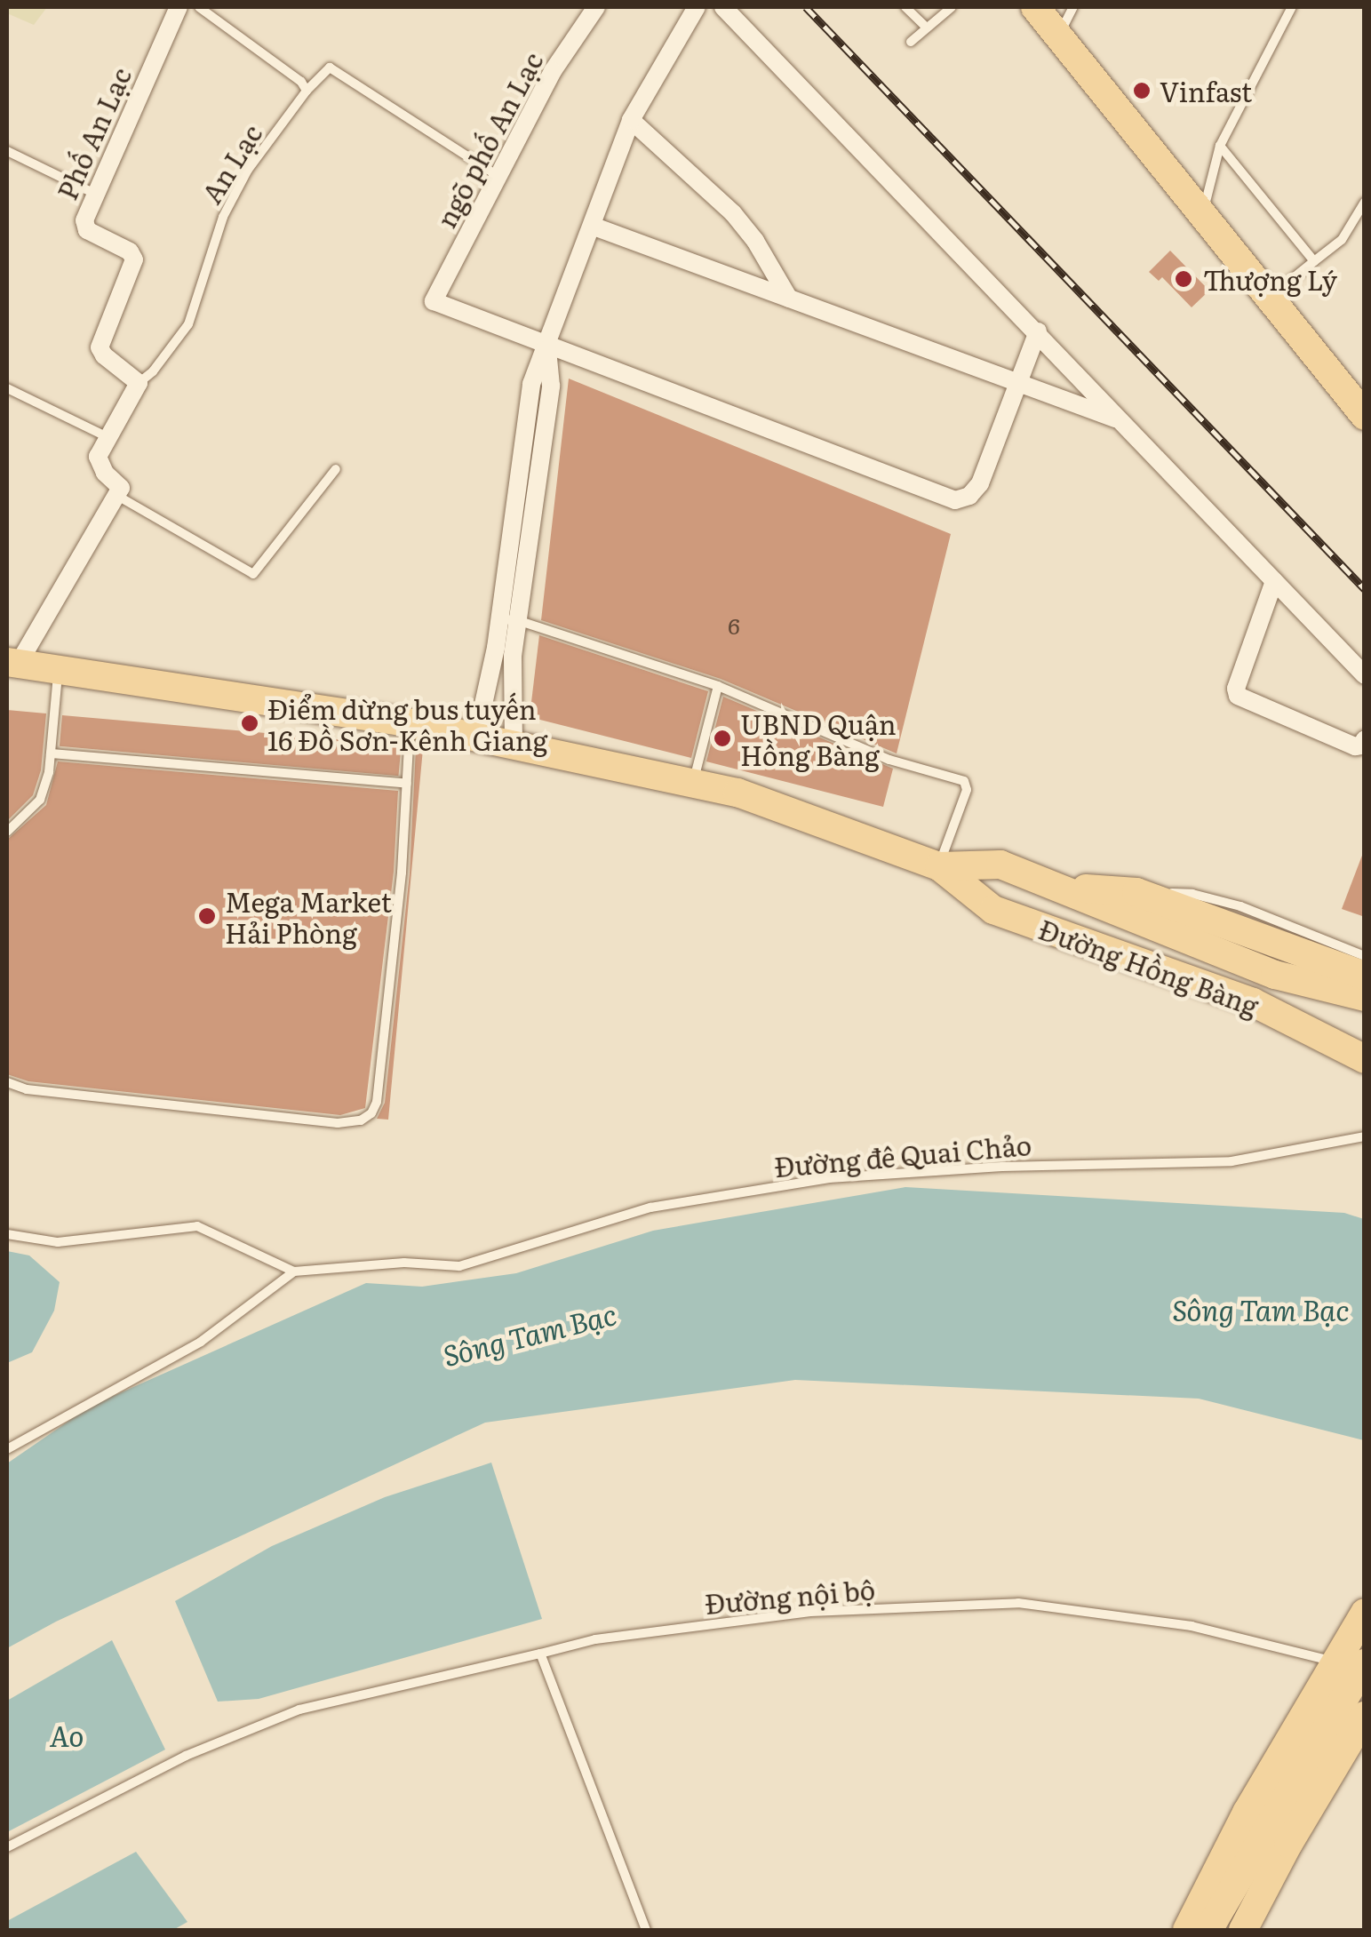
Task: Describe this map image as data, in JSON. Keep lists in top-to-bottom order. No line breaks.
{"streets":{"main road":["Đường Hồng Bàng"],"street":["Phố An Lạc","ngõ phố An Lạc"],"lane":["An Lạc","Đường đê Quai Chảo","Đường nội bộ"]},"crossings":[["Phố An Lạc","An Lạc"]],"water":["Sông Tam Bạc","Ao"],"places":["Vinfast","Thượng Lý","Điểm dừng bus tuyến 16 Đồ Sơn-Kênh Giang","UBND Quận Hồng Bàng","Mega Market Hải Phòng"],"house_numbers":["6"]}
